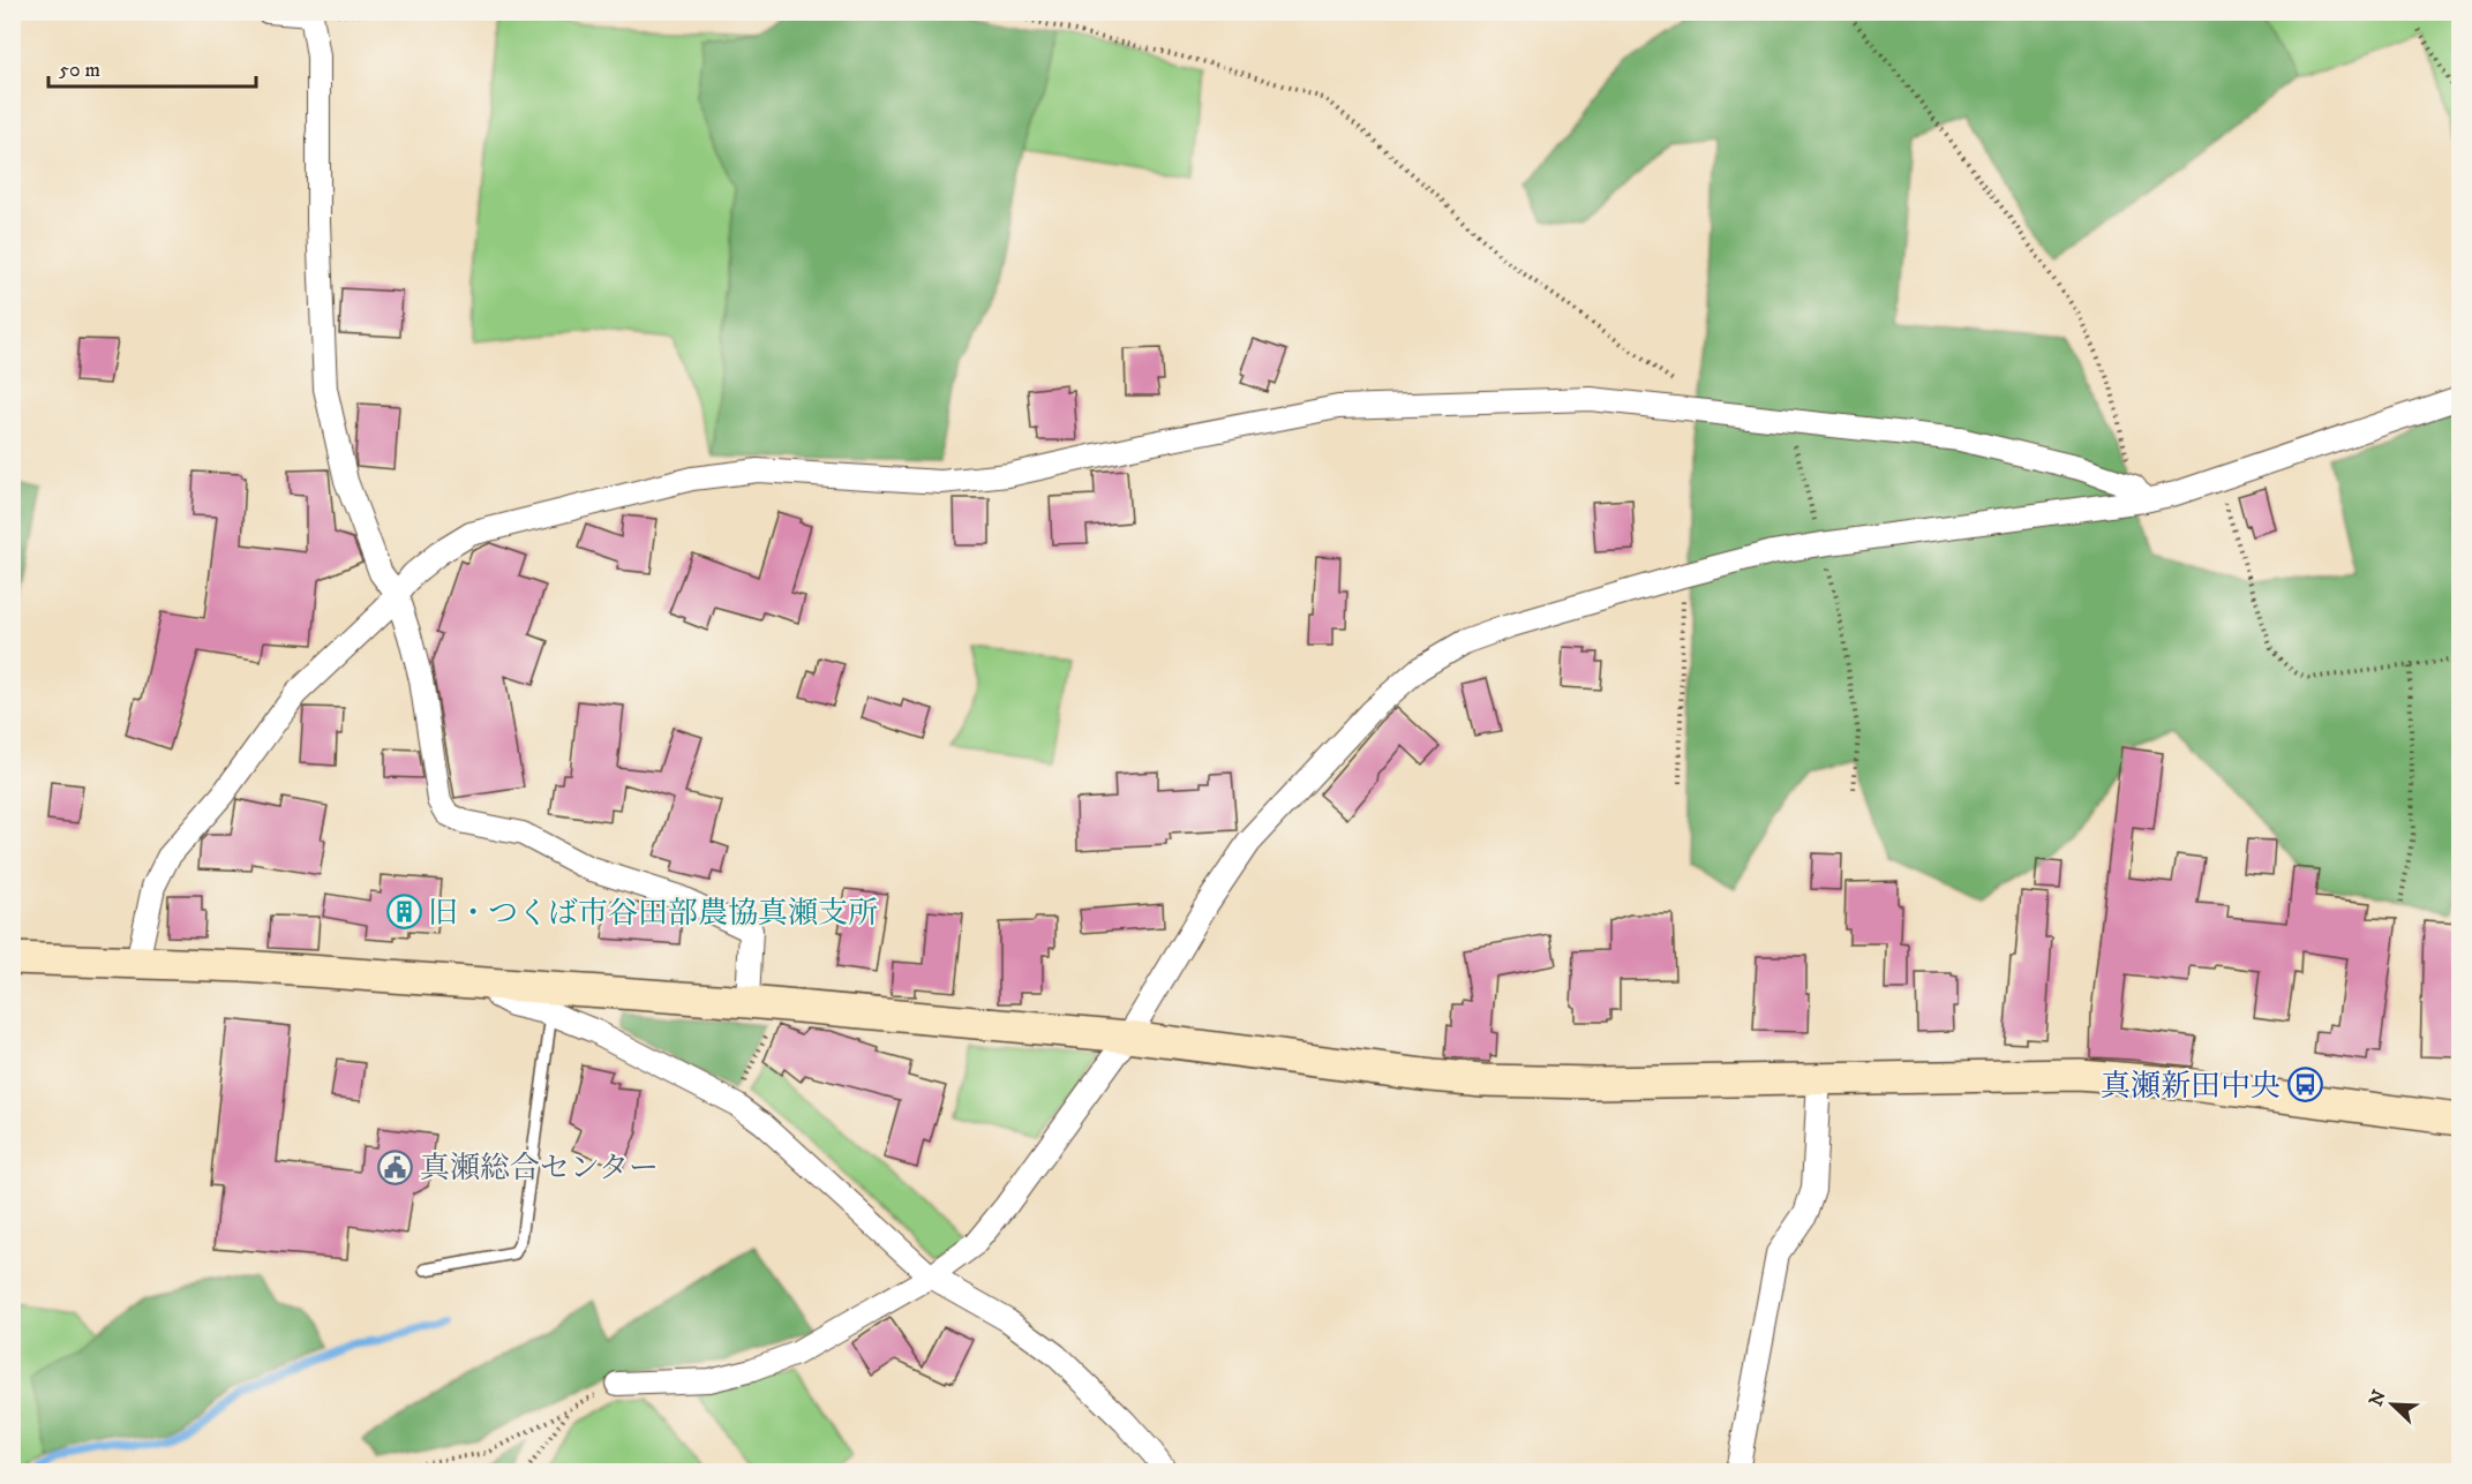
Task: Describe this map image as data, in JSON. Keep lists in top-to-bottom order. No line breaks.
{"places":{"building":["旧・つくば市谷田部農協真瀬支所"],"bus stop":["真瀬新田中央"],"public building":["真瀬総合センター"]},"scale_bar":"50 m","north":"top left"}
